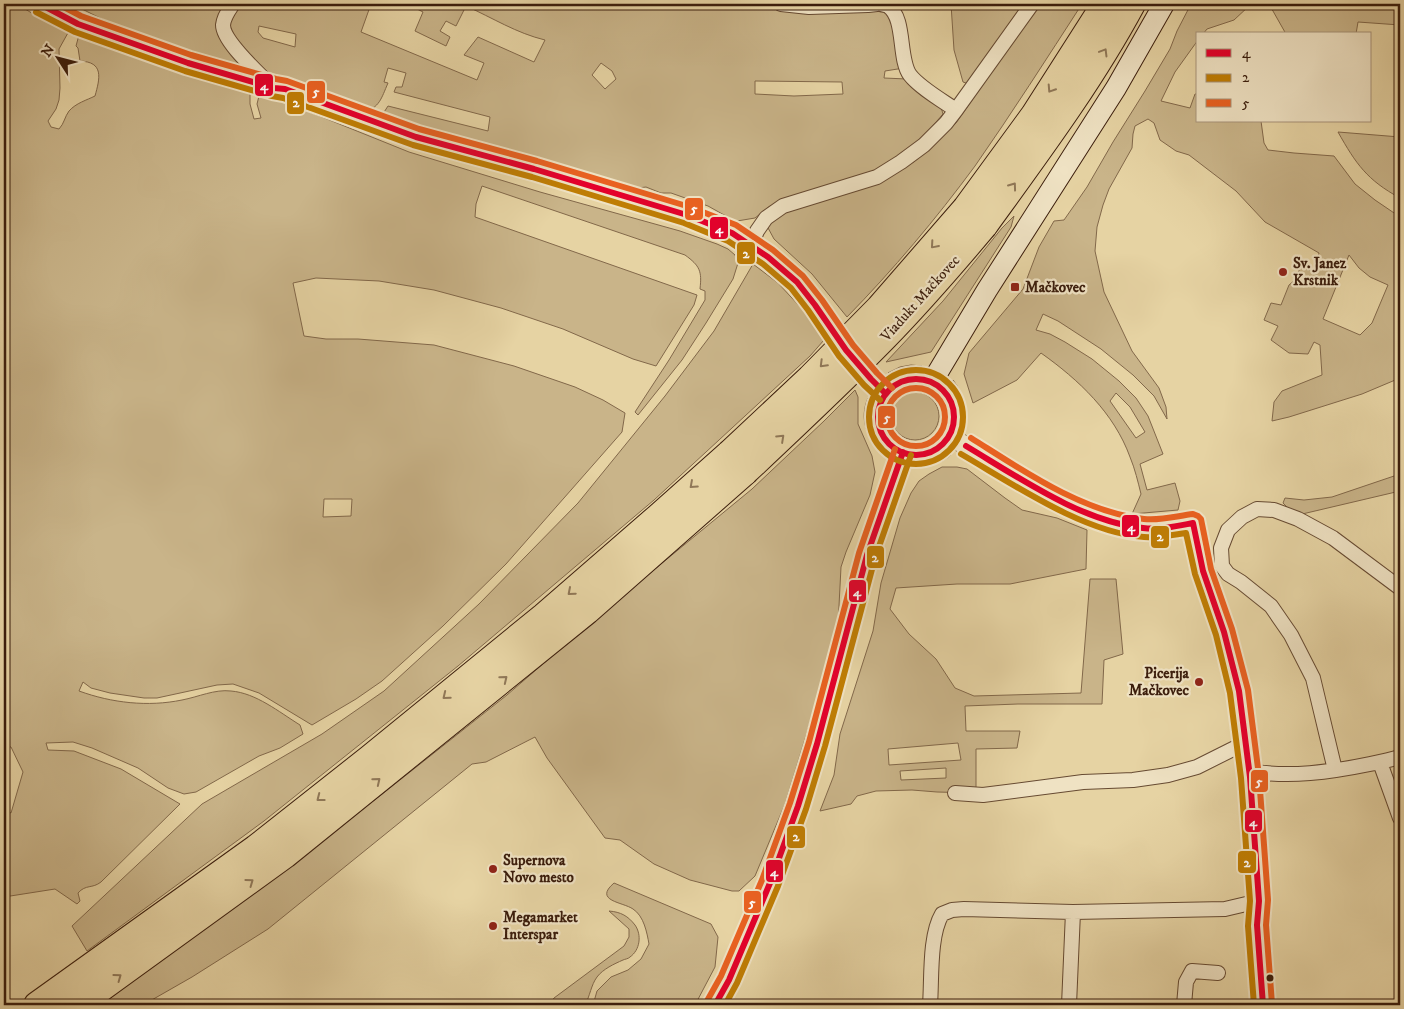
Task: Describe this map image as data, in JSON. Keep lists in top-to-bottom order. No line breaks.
{"streets":{"highway":["Viadukt Mačkovec"]},"places":{"other":["Sv. Janez Krstnik","Picerija Mačkovec","Supernova Novo mesto","Megamarket Interspar"],"transit":["Mačkovec"]},"lines":["transit line 4","transit line 5","transit line 2"],"legend":["4","2","5"],"north":"top left"}
